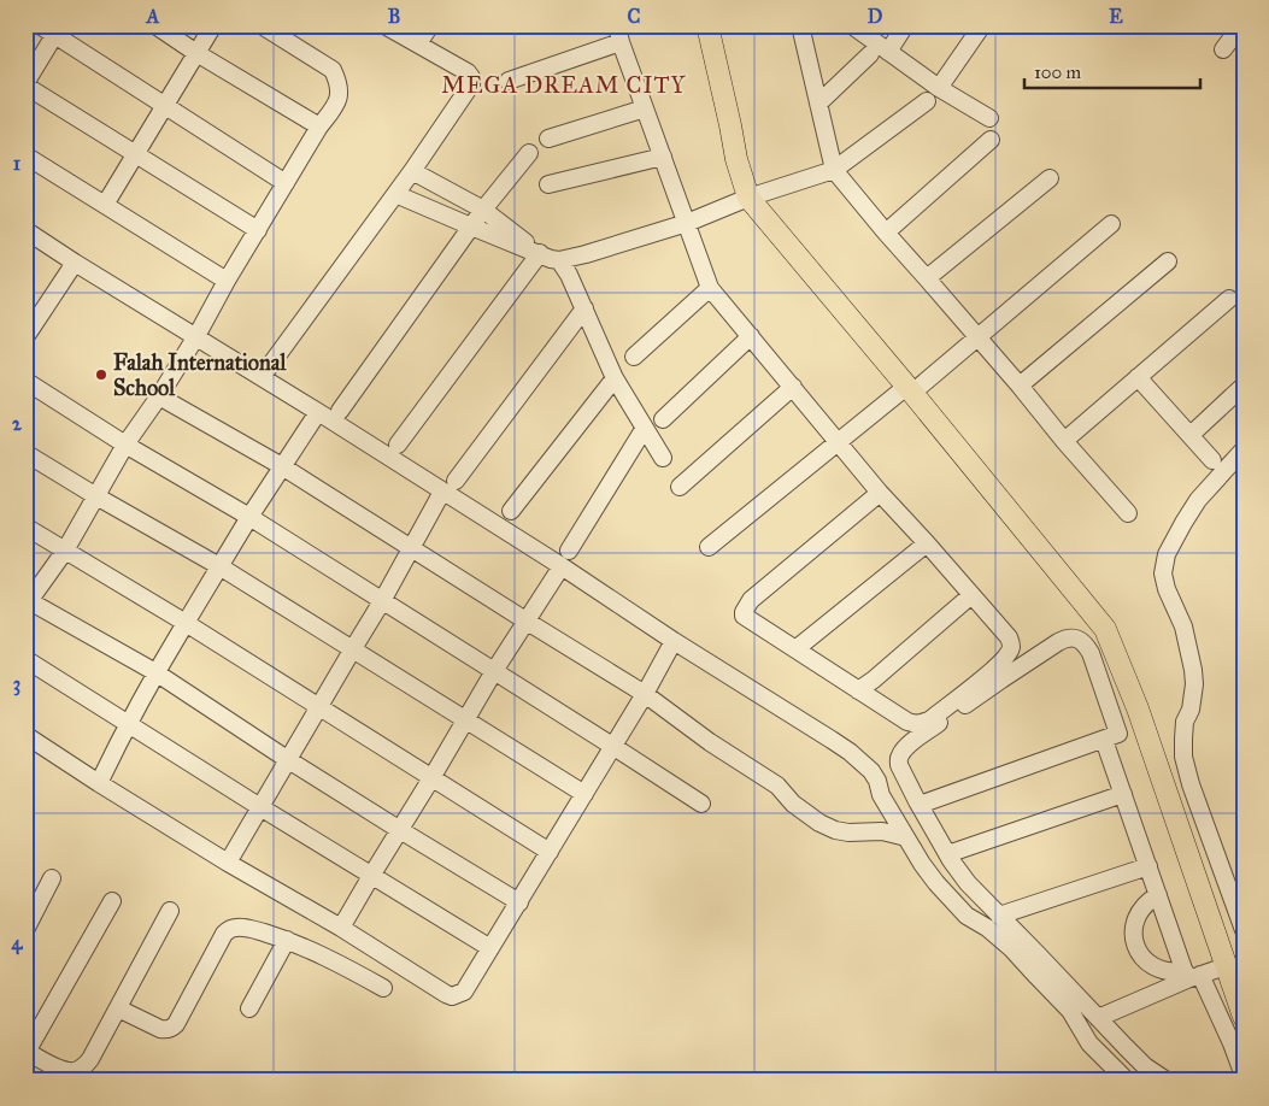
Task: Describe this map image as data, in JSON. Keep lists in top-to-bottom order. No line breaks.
{"districts":["MEGA DREAM CITY"],"places":["Falah International School"],"scale_bar":"100 m","grid":{"columns":["A","B","C","D","E"],"rows":["1","2","3","4"]}}
